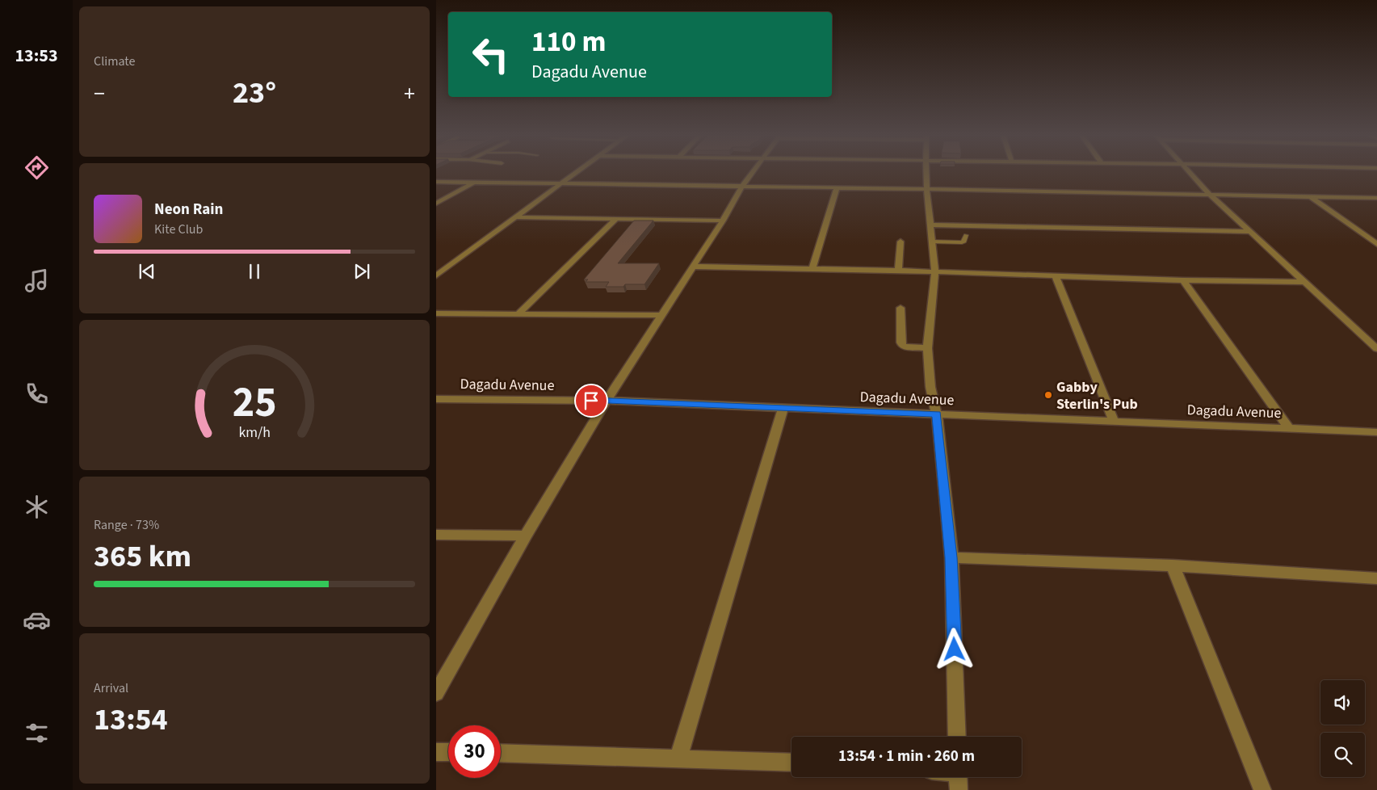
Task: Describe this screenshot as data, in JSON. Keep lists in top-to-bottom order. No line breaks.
{"streets":{"street":["Dagadu Avenue"]},"places":["Gabby Sterlin's Pub"],"page":{"tabs":"13:53","tile":["Climate",["Range · 73%","365 km"],["Arrival","13:54"]],"turn":["110 m","Dagadu Avenue"],"heat":["−","23°","+"],"song":["Neon Rain","Kite Club"],"limit":"30","trip":"13:54 · 1 min · 260 m","gauge":["25","km/h"]}}
